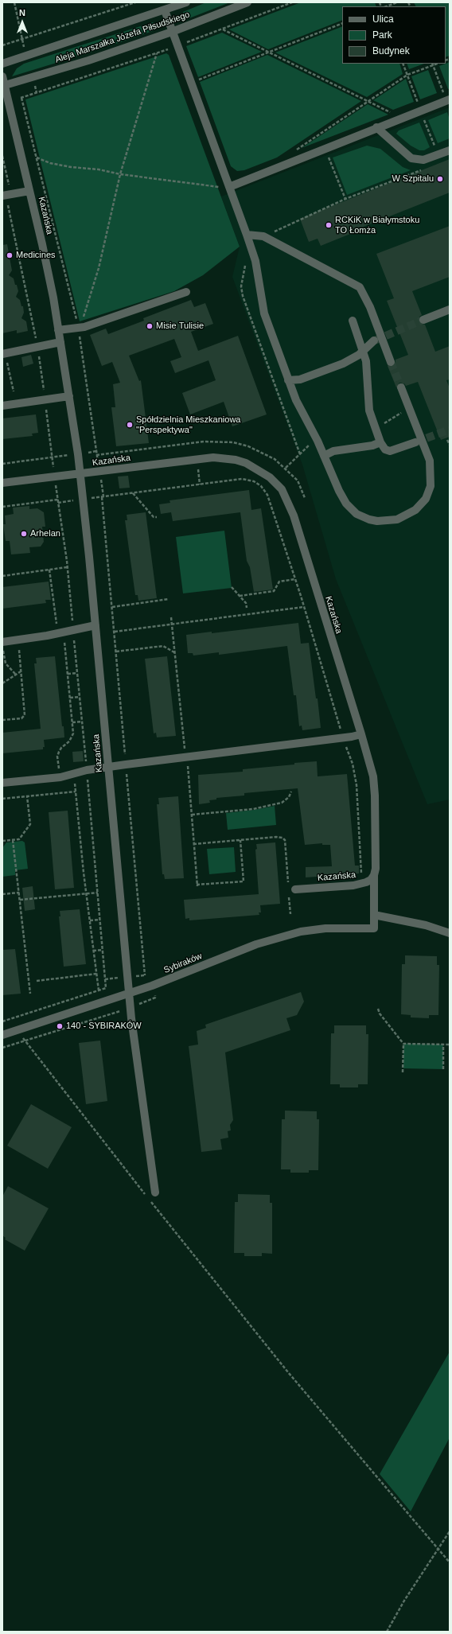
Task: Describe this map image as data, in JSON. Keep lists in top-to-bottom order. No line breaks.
{"streets":{"street":["Aleja Marszałka Józefa Piłsudskiego","Kazańska","Sybiraków"]},"crossings":[["Aleja Marszałka Józefa Piłsudskiego","Kazańska"],["Kazańska","Sybiraków"]],"places":["W Szpitalu","RCKiK w Białymstoku TO Łomża","Medicines","Misie Tulisie","Spółdzielnia Mieszkaniowa \"Perspektywa\"","Arhelan","140 - SYBIRAKÓW"],"legend":["Ulica","Park","Budynek"],"north":"top"}
